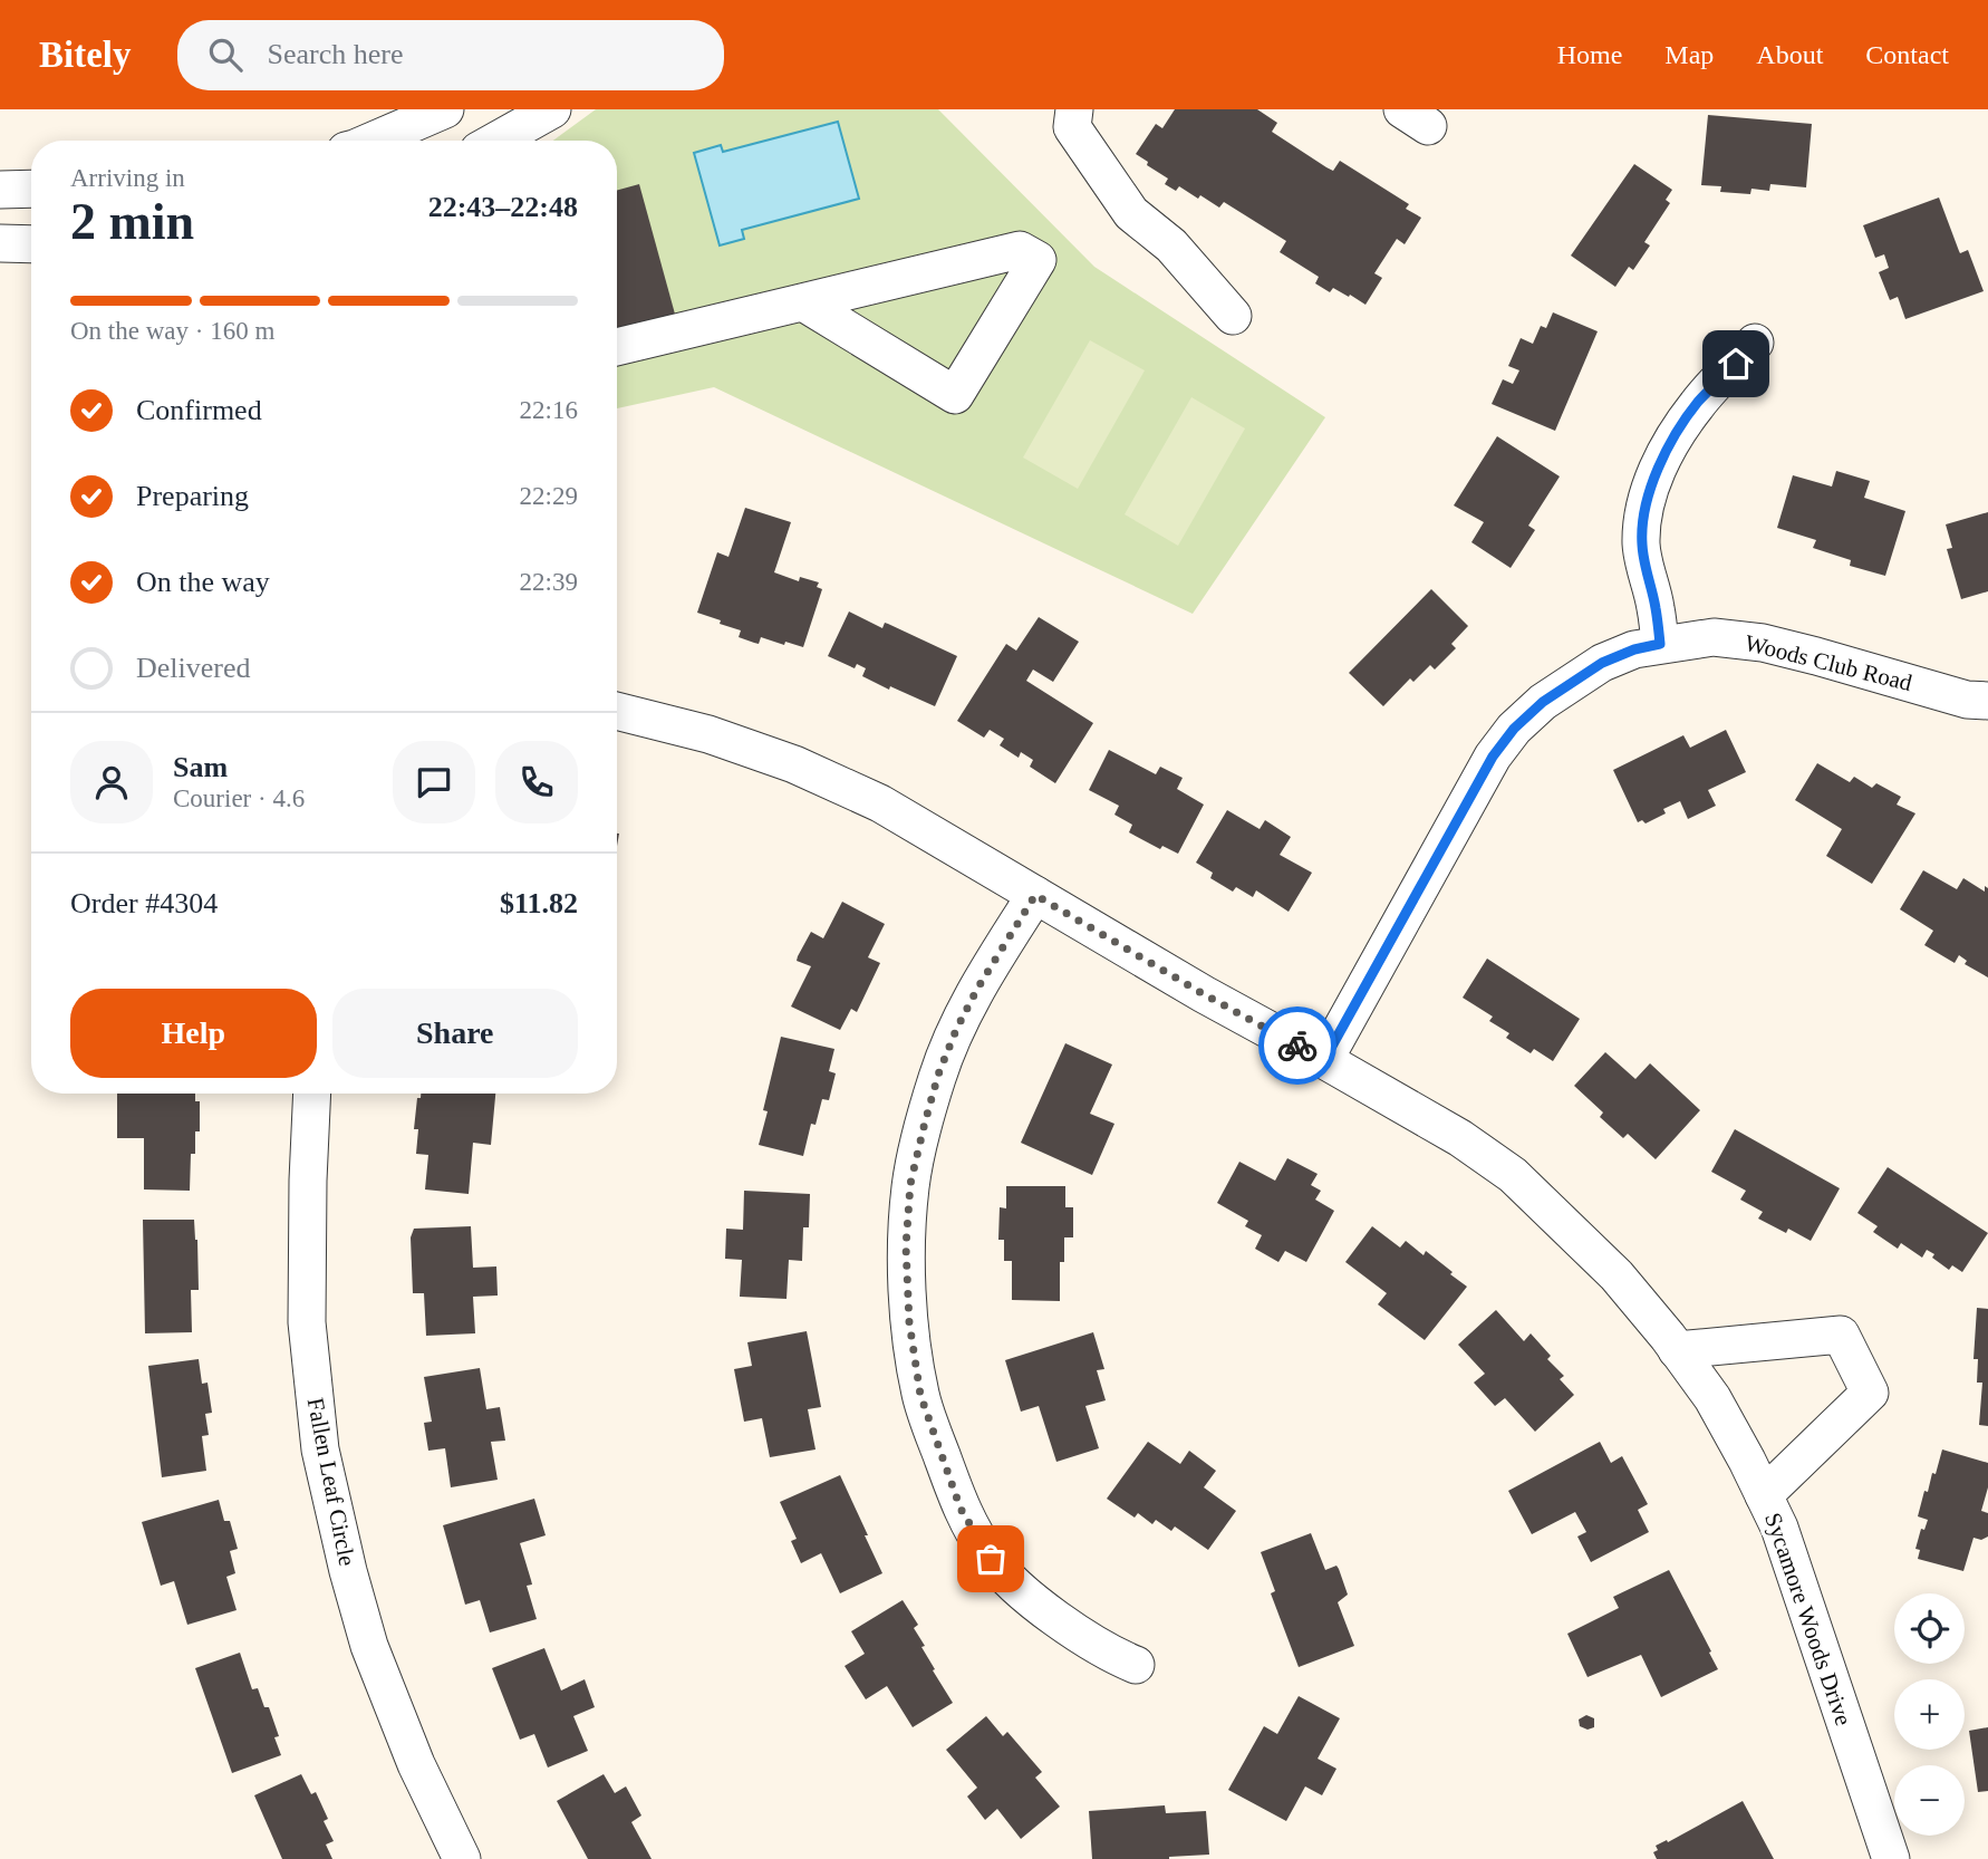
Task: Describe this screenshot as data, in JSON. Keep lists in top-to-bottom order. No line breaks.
{"streets":{"street":["Woods Club Road","Fallen Leaf Circle","Sycamore Woods Drive"]},"crossings":[["Woods Club Road","Sycamore Woods Drive"]],"page":{"header":"Bitely","search":"Search here","nav":["Home","Map","About","Contact"],"heading":["2 min","Arriving in","22:43–22:48"],"panel":["Sam","Courier · 4.6","Order #4304","$11.82"],"bar":"On the way · 160 m","list":[["Confirmed","22:16"],["Preparing","22:29"],["On the way","22:39"],"Delivered"],"buttons":["Help","Share"],"map_buttons":["+","−"]}}
